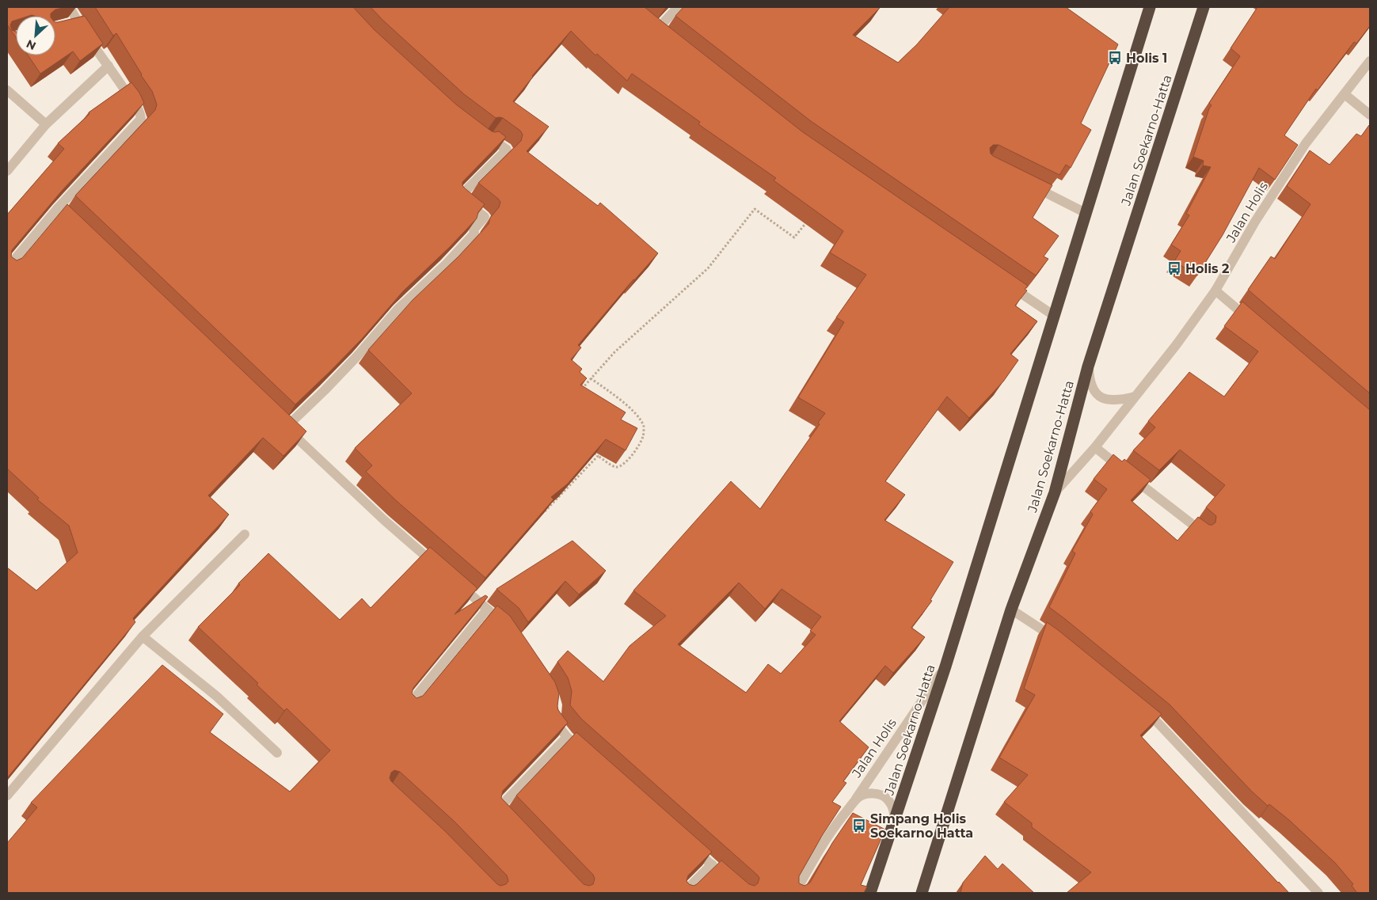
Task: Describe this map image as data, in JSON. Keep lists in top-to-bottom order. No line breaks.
{"streets":{"highway":["Jalan Soekarno-Hatta"],"street":["Jalan Holis"]},"crossings":[["Jalan Soekarno-Hatta","Jalan Holis"]],"places":{"bus stop":["Holis 1","Holis 2","Simpang Holis Soekarno Hatta"]},"north":"bottom left"}
